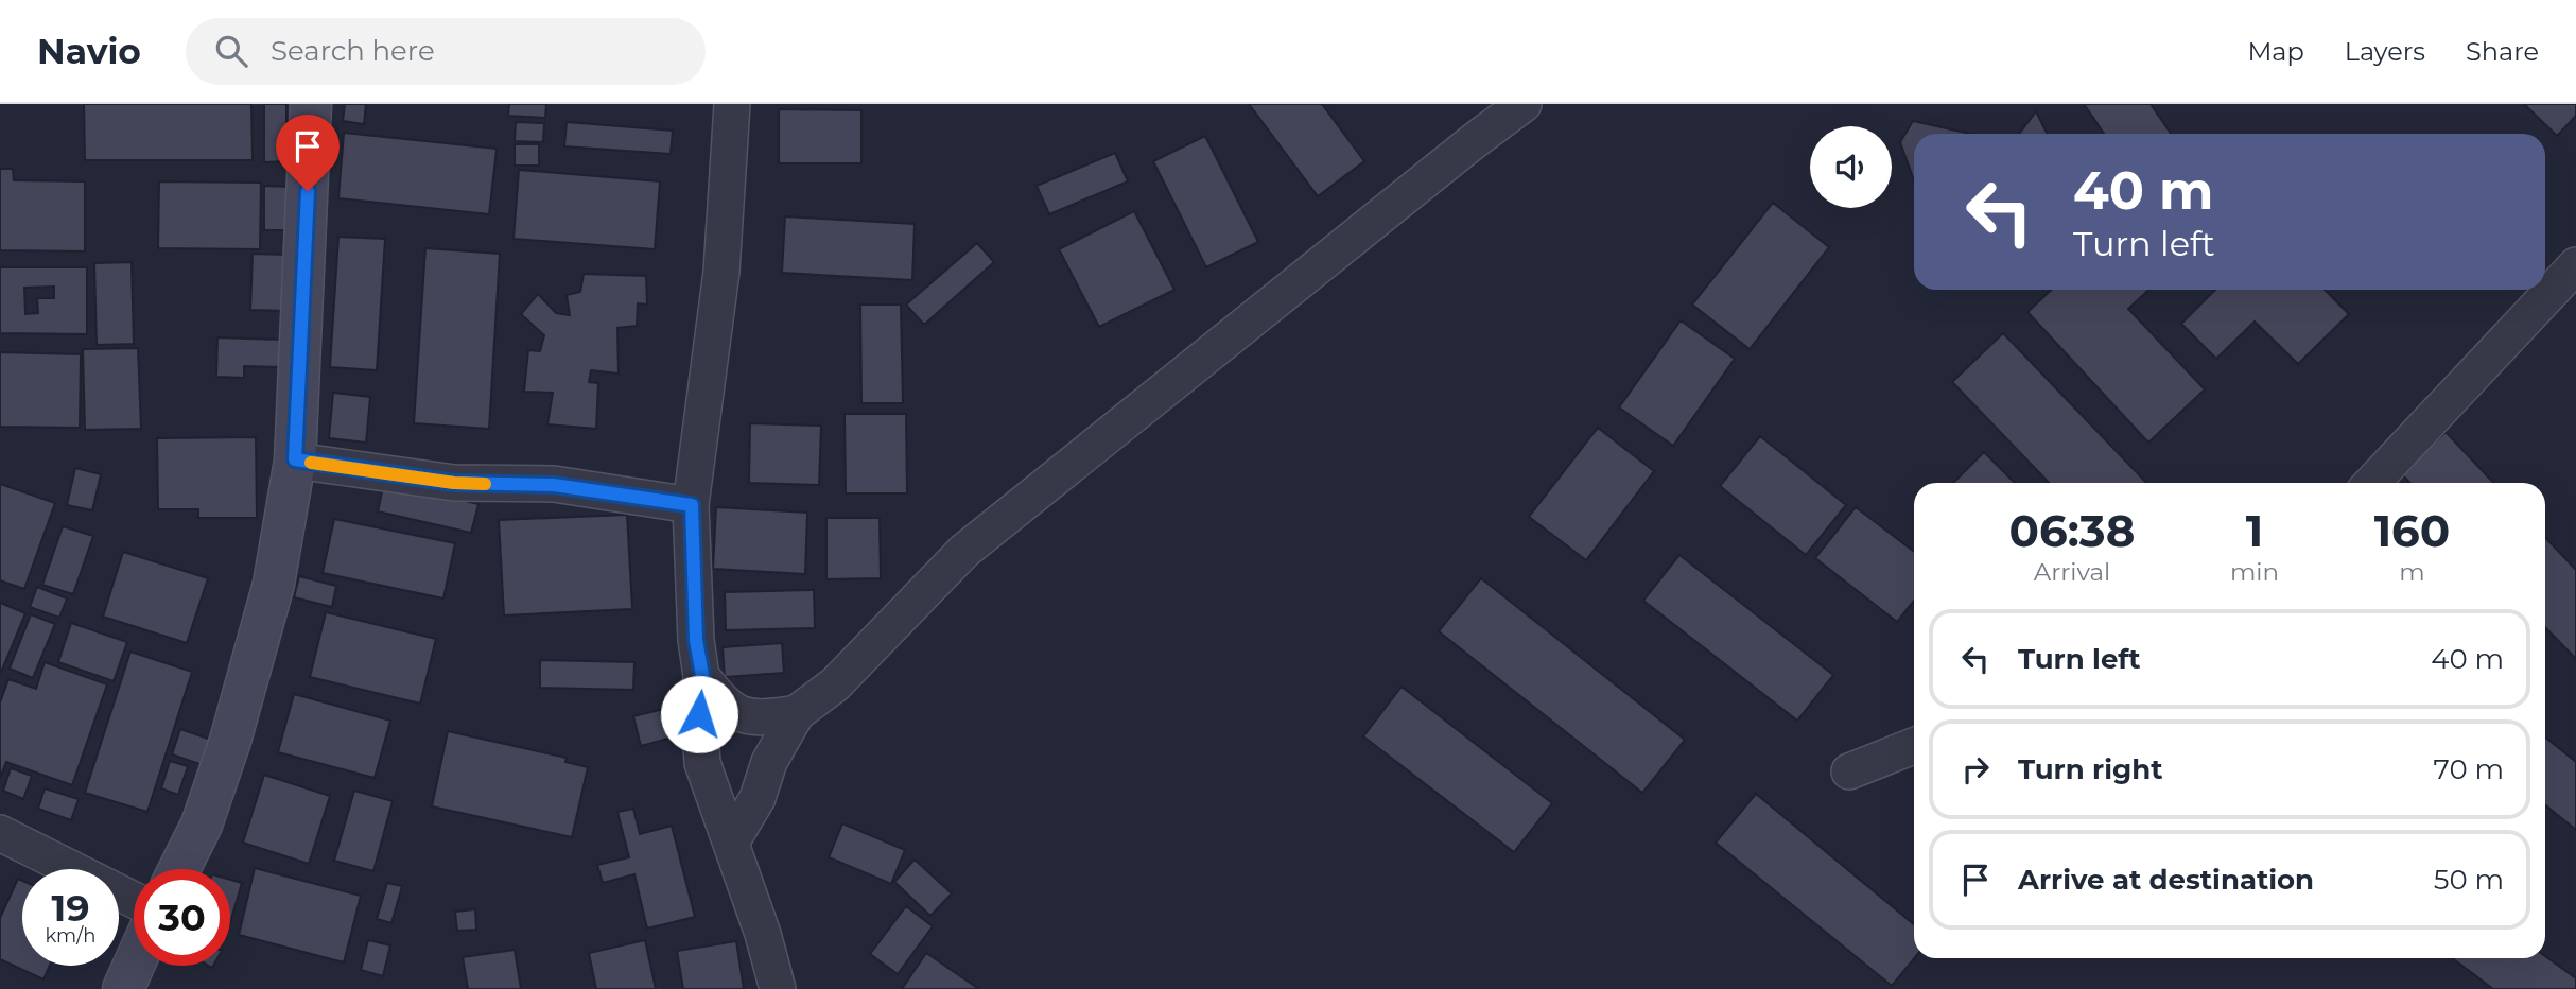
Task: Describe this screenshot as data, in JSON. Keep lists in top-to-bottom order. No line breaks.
{"page":{"header":"Navio","search":"Search here","nav":["Map","Layers","Share"],"turn":["40 m","Turn left"],"eta":["06:38","Arrival","1","min","160","m"],"list":[{"name":"Turn left","value":"40 m"},{"name":"Turn right","value":"70 m"},{"name":"Arrive at destination","value":"50 m"}],"speed":"19 km/h","limit":"30"}}
